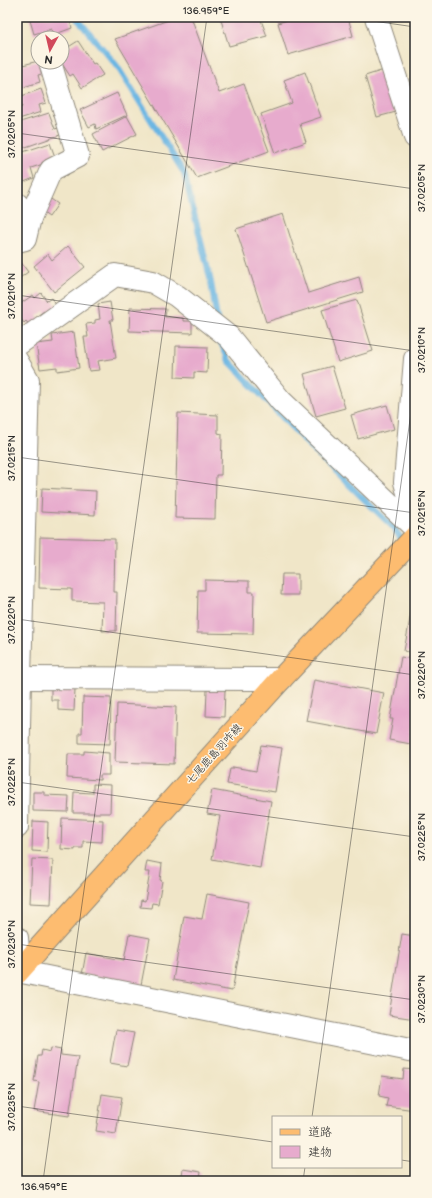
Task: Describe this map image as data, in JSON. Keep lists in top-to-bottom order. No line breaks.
{"streets":{"main road":["七尾鹿島羽咋線"]},"legend":["道路","建物"],"north":"bottom","coordinates":["136.959°E","37.0205°N","37.0210°N","37.0215°N","37.0220°N","37.0225°N","37.0230°N","37.0235°N"]}
